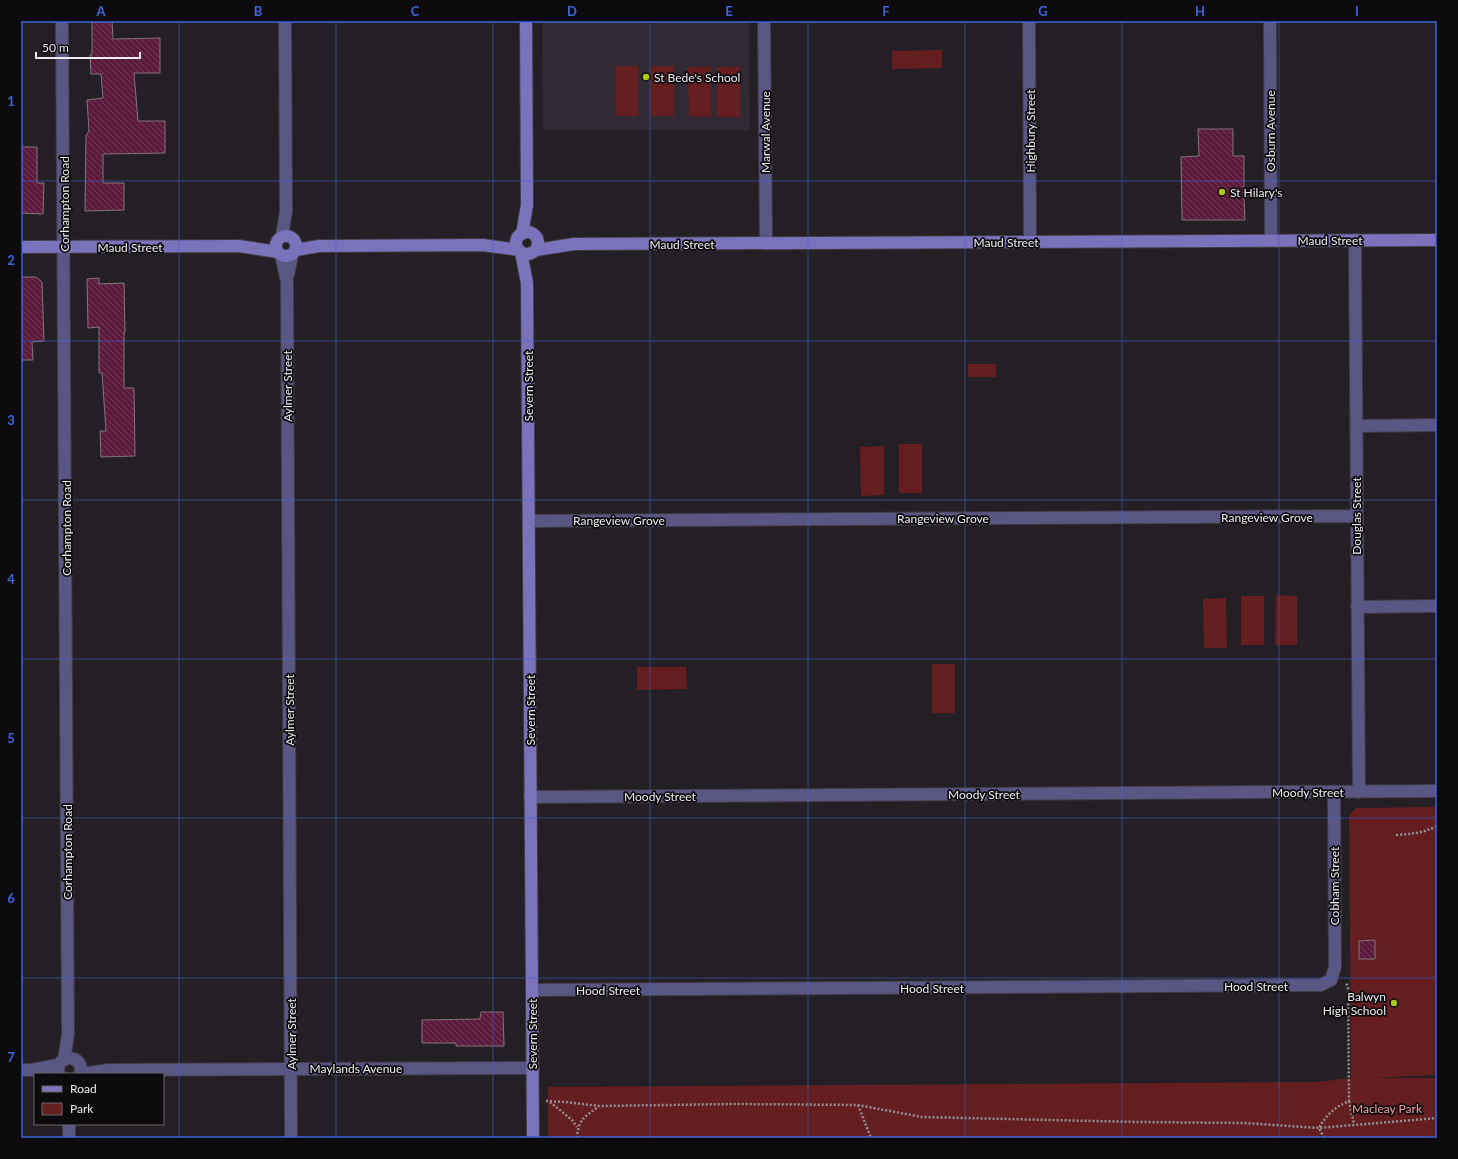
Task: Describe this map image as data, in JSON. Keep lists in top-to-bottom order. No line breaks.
{"streets":{"street":["Highbury Street","Osburn Avenue","Marwal Avenue","Corhampton Road","Maud Street","Aylmer Street","Severn Street","Douglas Street","Rangeview Grove","Moody Street","Cobham Street","Hood Street","Maylands Avenue"]},"crossings":[["Highbury Street","Maud Street"],["Osburn Avenue","Maud Street"],["Marwal Avenue","Maud Street"],["Corhampton Road","Maud Street"],["Corhampton Road","Maylands Avenue"],["Maud Street","Aylmer Street"],["Maud Street","Severn Street"],["Maud Street","Douglas Street"],["Aylmer Street","Maylands Avenue"],["Severn Street","Rangeview Grove"],["Severn Street","Moody Street"],["Severn Street","Hood Street"],["Severn Street","Maylands Avenue"],["Douglas Street","Rangeview Grove"],["Douglas Street","Moody Street"],["Moody Street","Cobham Street"],["Cobham Street","Hood Street"]],"parks":["Macleay Park"],"places":["St Bede's School","St Hilary's","Balwyn High School"],"legend":["Road","Park"],"scale_bar":"50 m","grid":{"columns":["A","B","C","D","E","F","G","H","I"],"rows":["1","2","3","4","5","6","7"]}}
